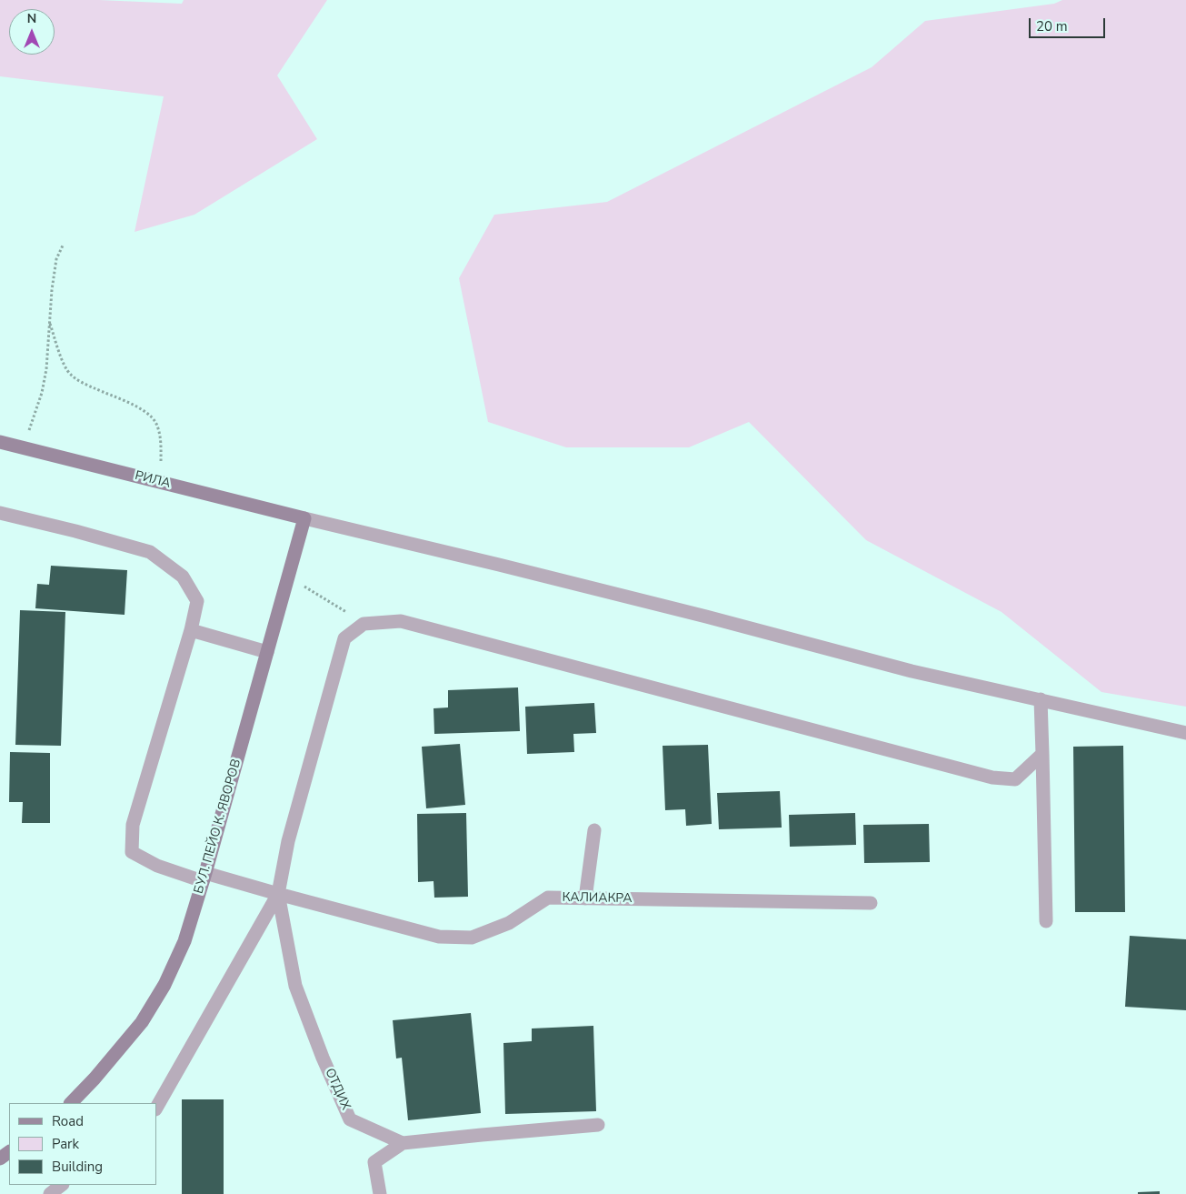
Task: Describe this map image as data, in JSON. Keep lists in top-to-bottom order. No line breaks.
{"streets":{"street":["РИЛА","БУЛ. ПЕЙО К. ЯВОРОВ","КАЛИАКРА","ОТДИХ"]},"crossings":[["РИЛА","БУЛ. ПЕЙО К. ЯВОРОВ"],["БУЛ. ПЕЙО К. ЯВОРОВ","КАЛИАКРА"],["КАЛИАКРА","ОТДИХ"]],"legend":["Road","Park","Building"],"scale_bar":"20 m","north":"top"}
